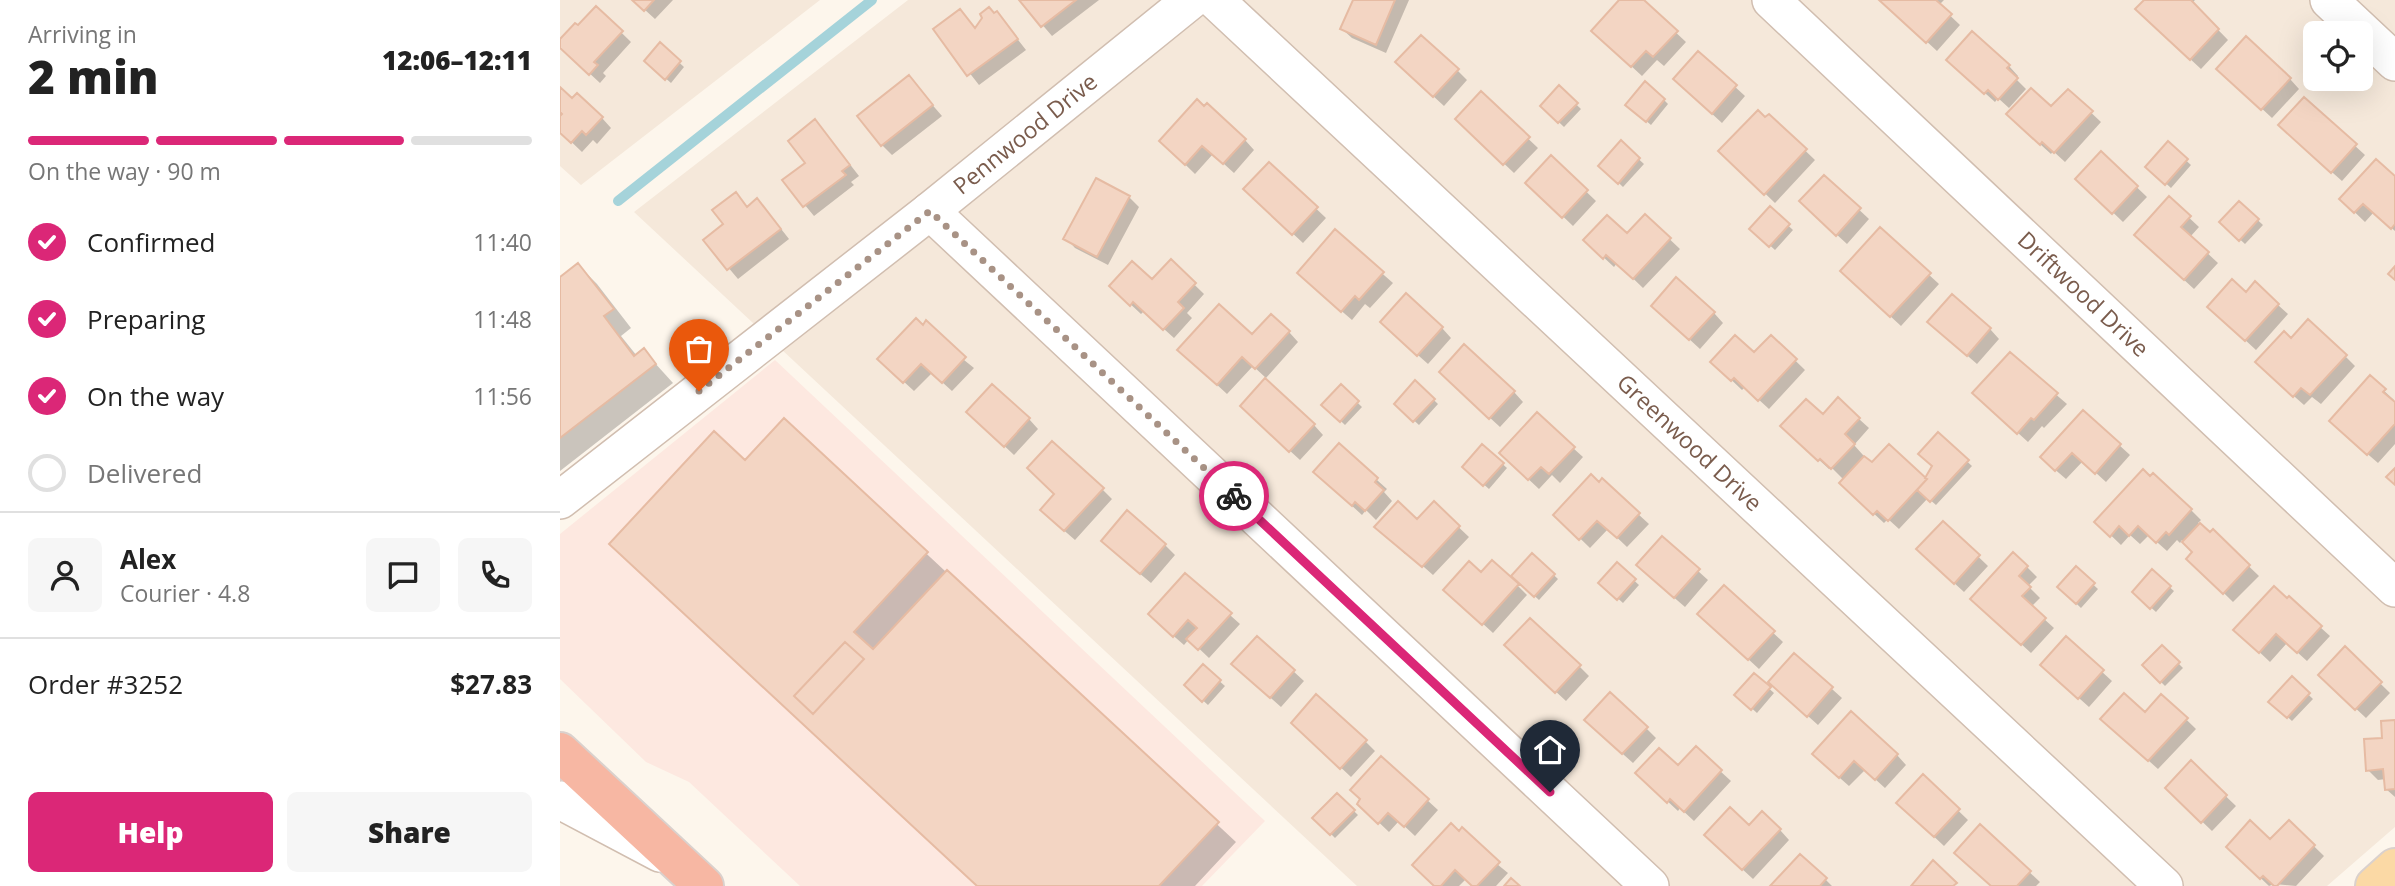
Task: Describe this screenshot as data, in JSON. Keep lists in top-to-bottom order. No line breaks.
{"streets":{"street":["Pennwood Drive","Driftwood Drive","Greenwood Drive"]},"page":{"heading":["2 min","Arriving in","12:06–12:11"],"panel":["Alex","Courier · 4.8","Order #3252","$27.83"],"bar":"On the way · 90 m","list":[["Confirmed","11:40"],["Preparing","11:48"],["On the way","11:56"],"Delivered"],"buttons":["Help","Share"]}}
